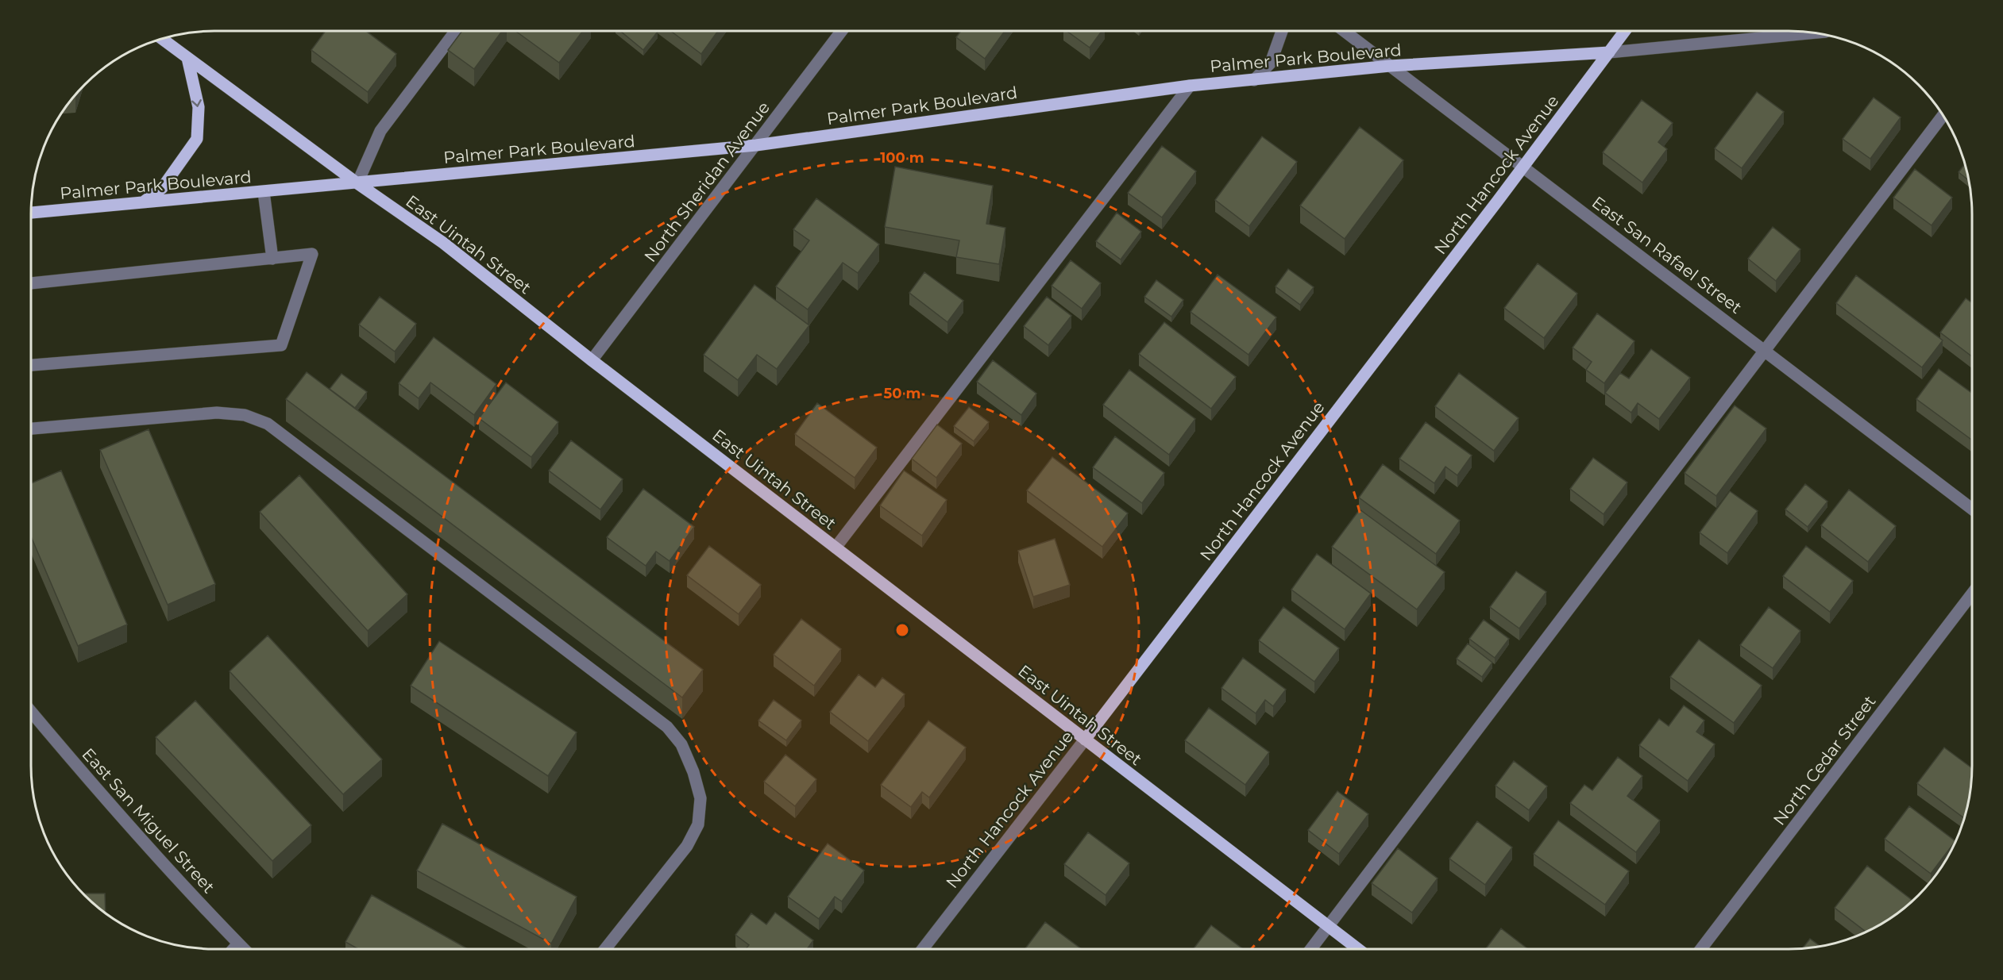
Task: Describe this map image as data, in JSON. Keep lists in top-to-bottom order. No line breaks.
{"streets":{"main road":["Palmer Park Boulevard","North Hancock Avenue","East Uintah Street"],"street":["North Sheridan Avenue","East San Rafael Street","North Cedar Street","East San Miguel Street"]},"crossings":[["Palmer Park Boulevard","North Hancock Avenue"],["Palmer Park Boulevard","North Sheridan Avenue"],["Palmer Park Boulevard","East Uintah Street"],["Palmer Park Boulevard","East San Rafael Street"],["North Hancock Avenue","East Uintah Street"],["North Hancock Avenue","East San Rafael Street"],["North Sheridan Avenue","East Uintah Street"]],"rings":["100 m","50 m"]}
